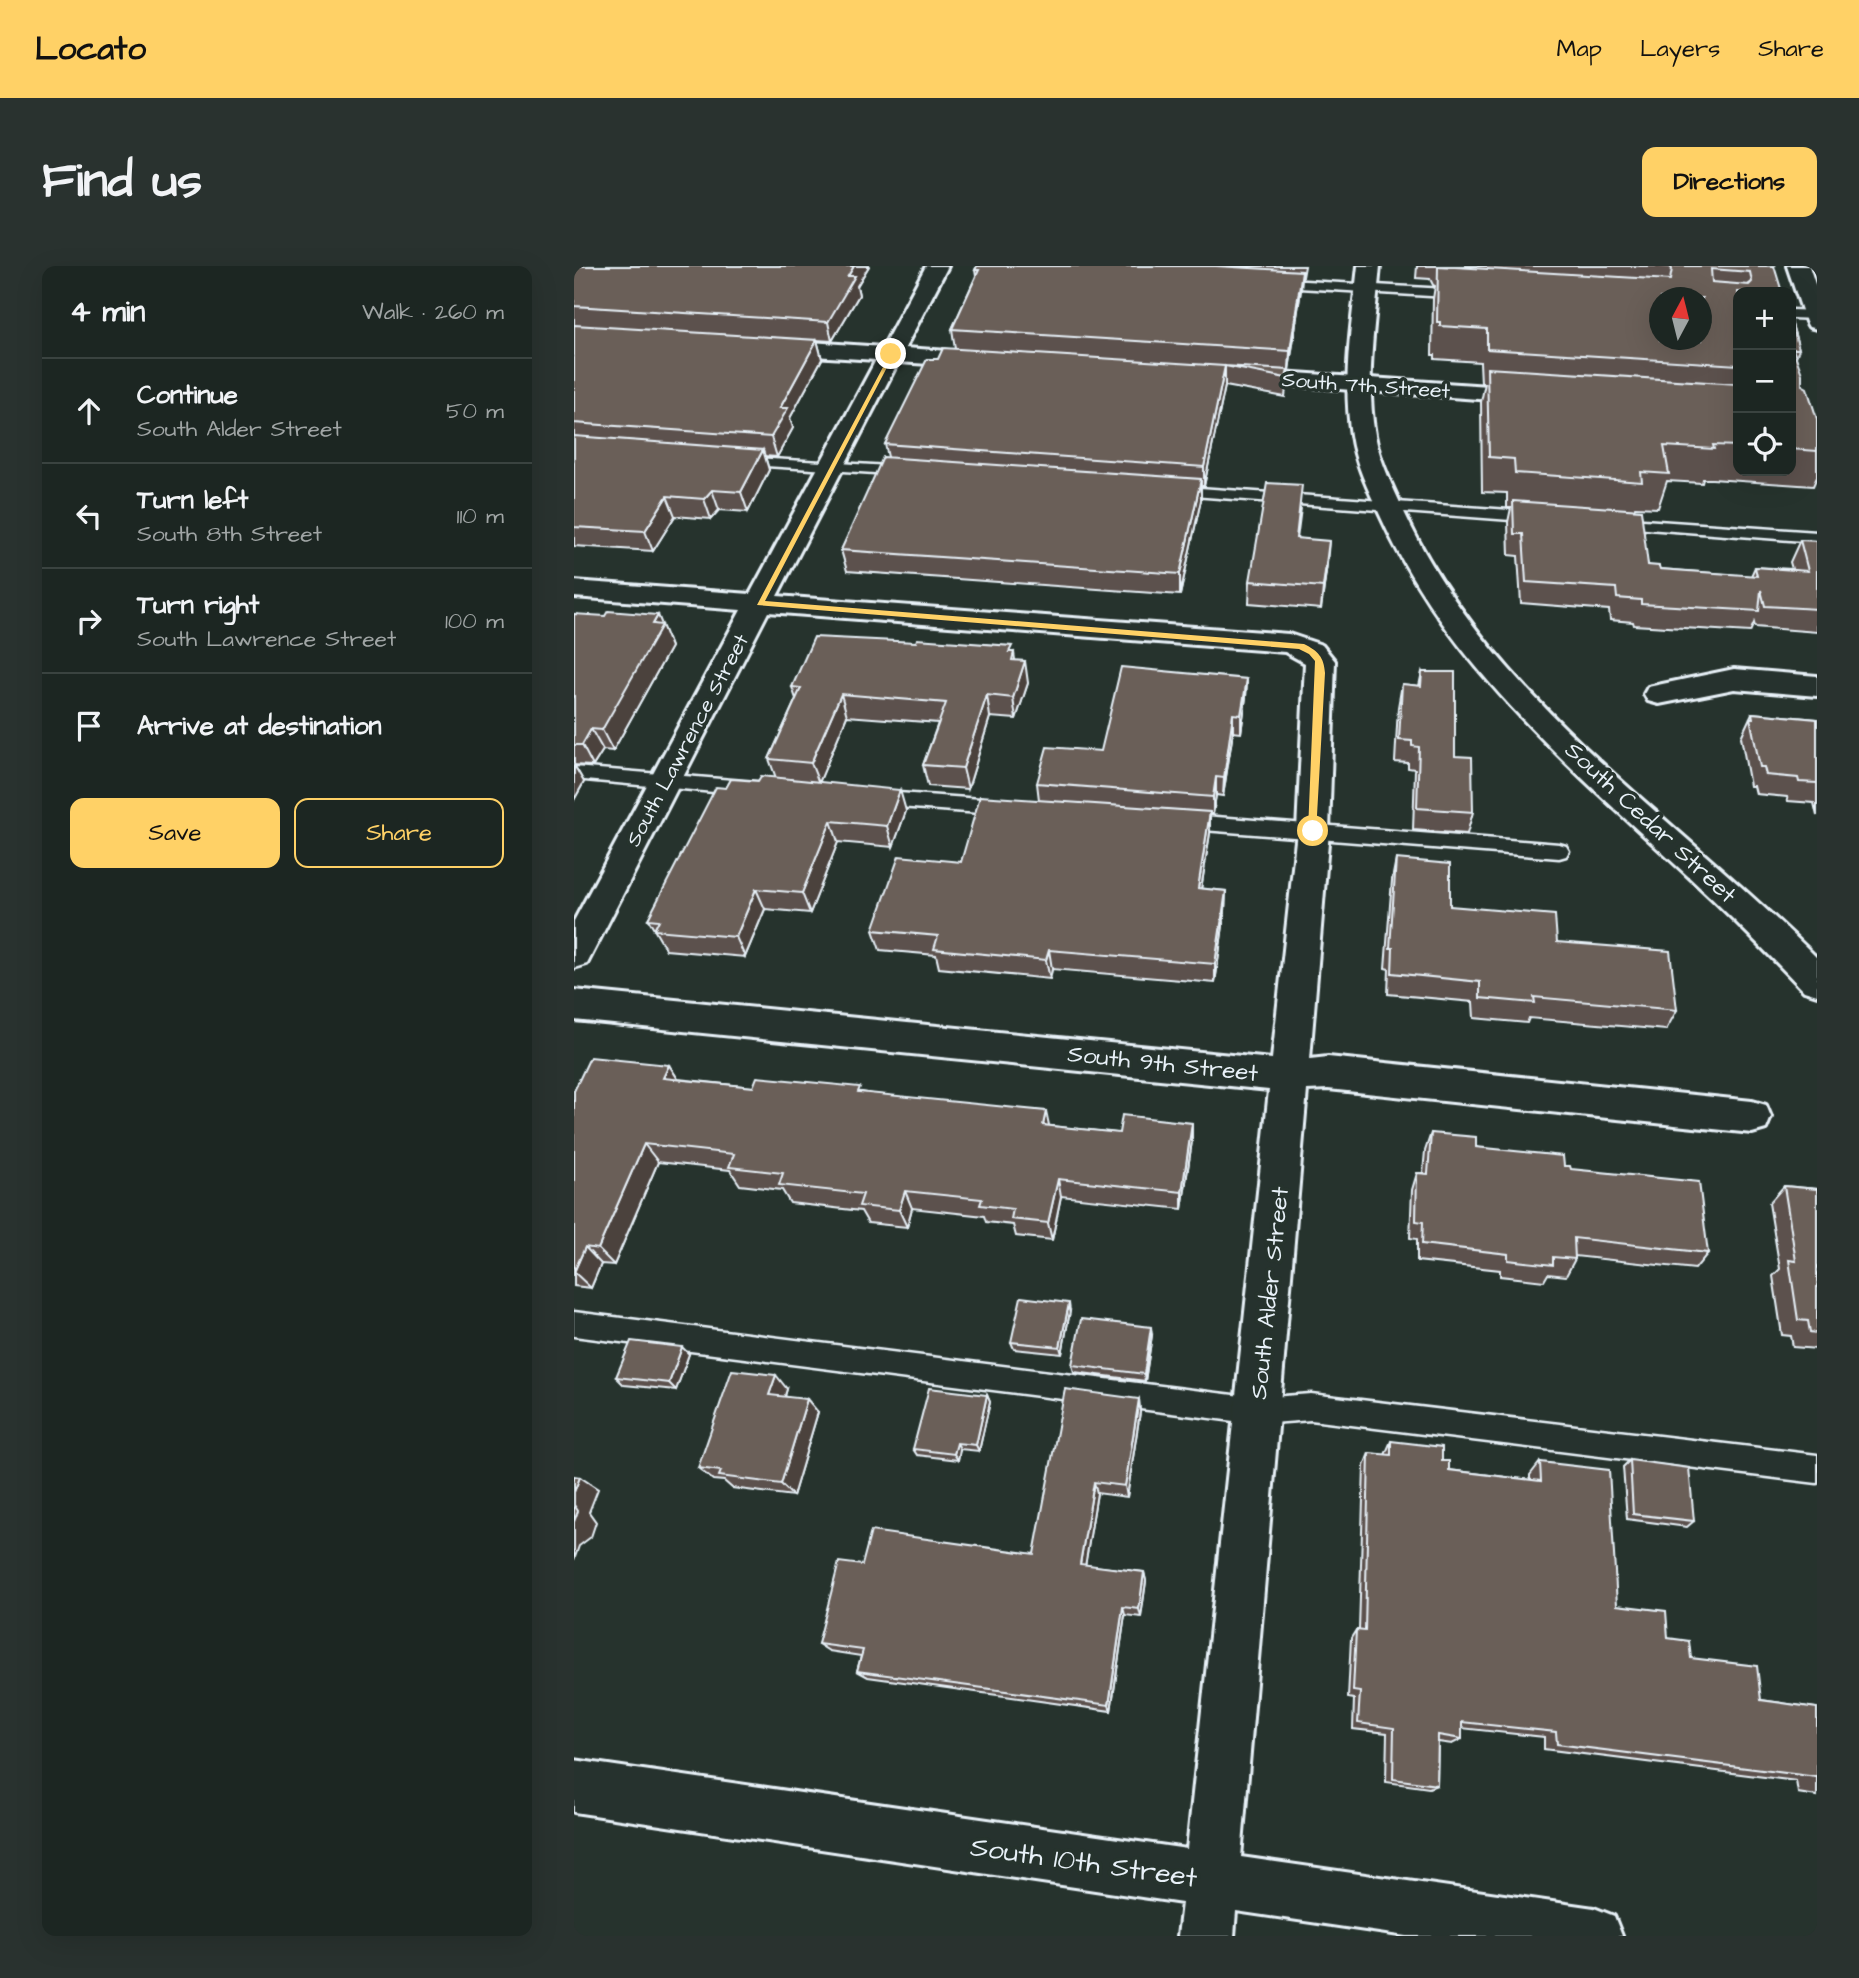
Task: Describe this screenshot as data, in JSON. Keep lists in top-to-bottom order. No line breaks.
{"streets":{"street":["South 7th Street","South Lawrence Street","South Cedar Street","South 9th Street","South Alder Street","South 10th Street"]},"crossings":[["South Lawrence Street","South Alder Street"],["South 9th Street","South Alder Street"],["South Alder Street","South 10th Street"]],"north":"top","page":{"header":"Locato","nav":["Map","Layers","Share"],"buttons":["Directions",["Save","Share"]],"title":"Find us","heading":["4 min","Walk · 260 m"],"map_buttons":["+","−"],"list":[["Continue","South Alder Street","50 m"],["Turn left","South 8th Street","110 m"],["Turn right","South Lawrence Street","100 m"],"Arrive at destination"]}}
